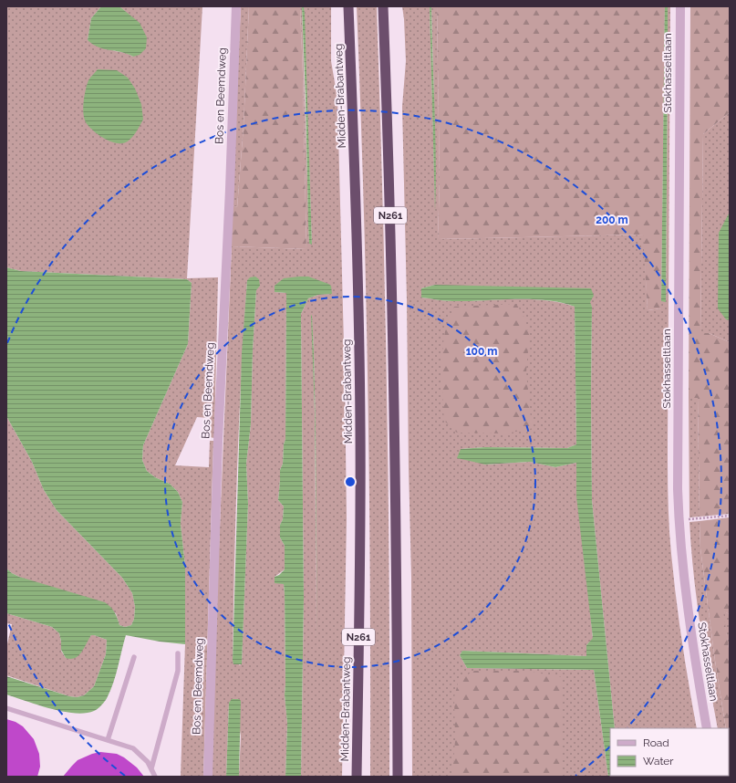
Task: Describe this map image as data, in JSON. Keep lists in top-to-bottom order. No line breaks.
{"streets":{"highway":["Midden-Brabantweg","N261"],"street":["Stokhasseltlaan","Bos en Beemdweg"]},"legend":["Road","Water"],"rings":["200 m","100 m"]}
